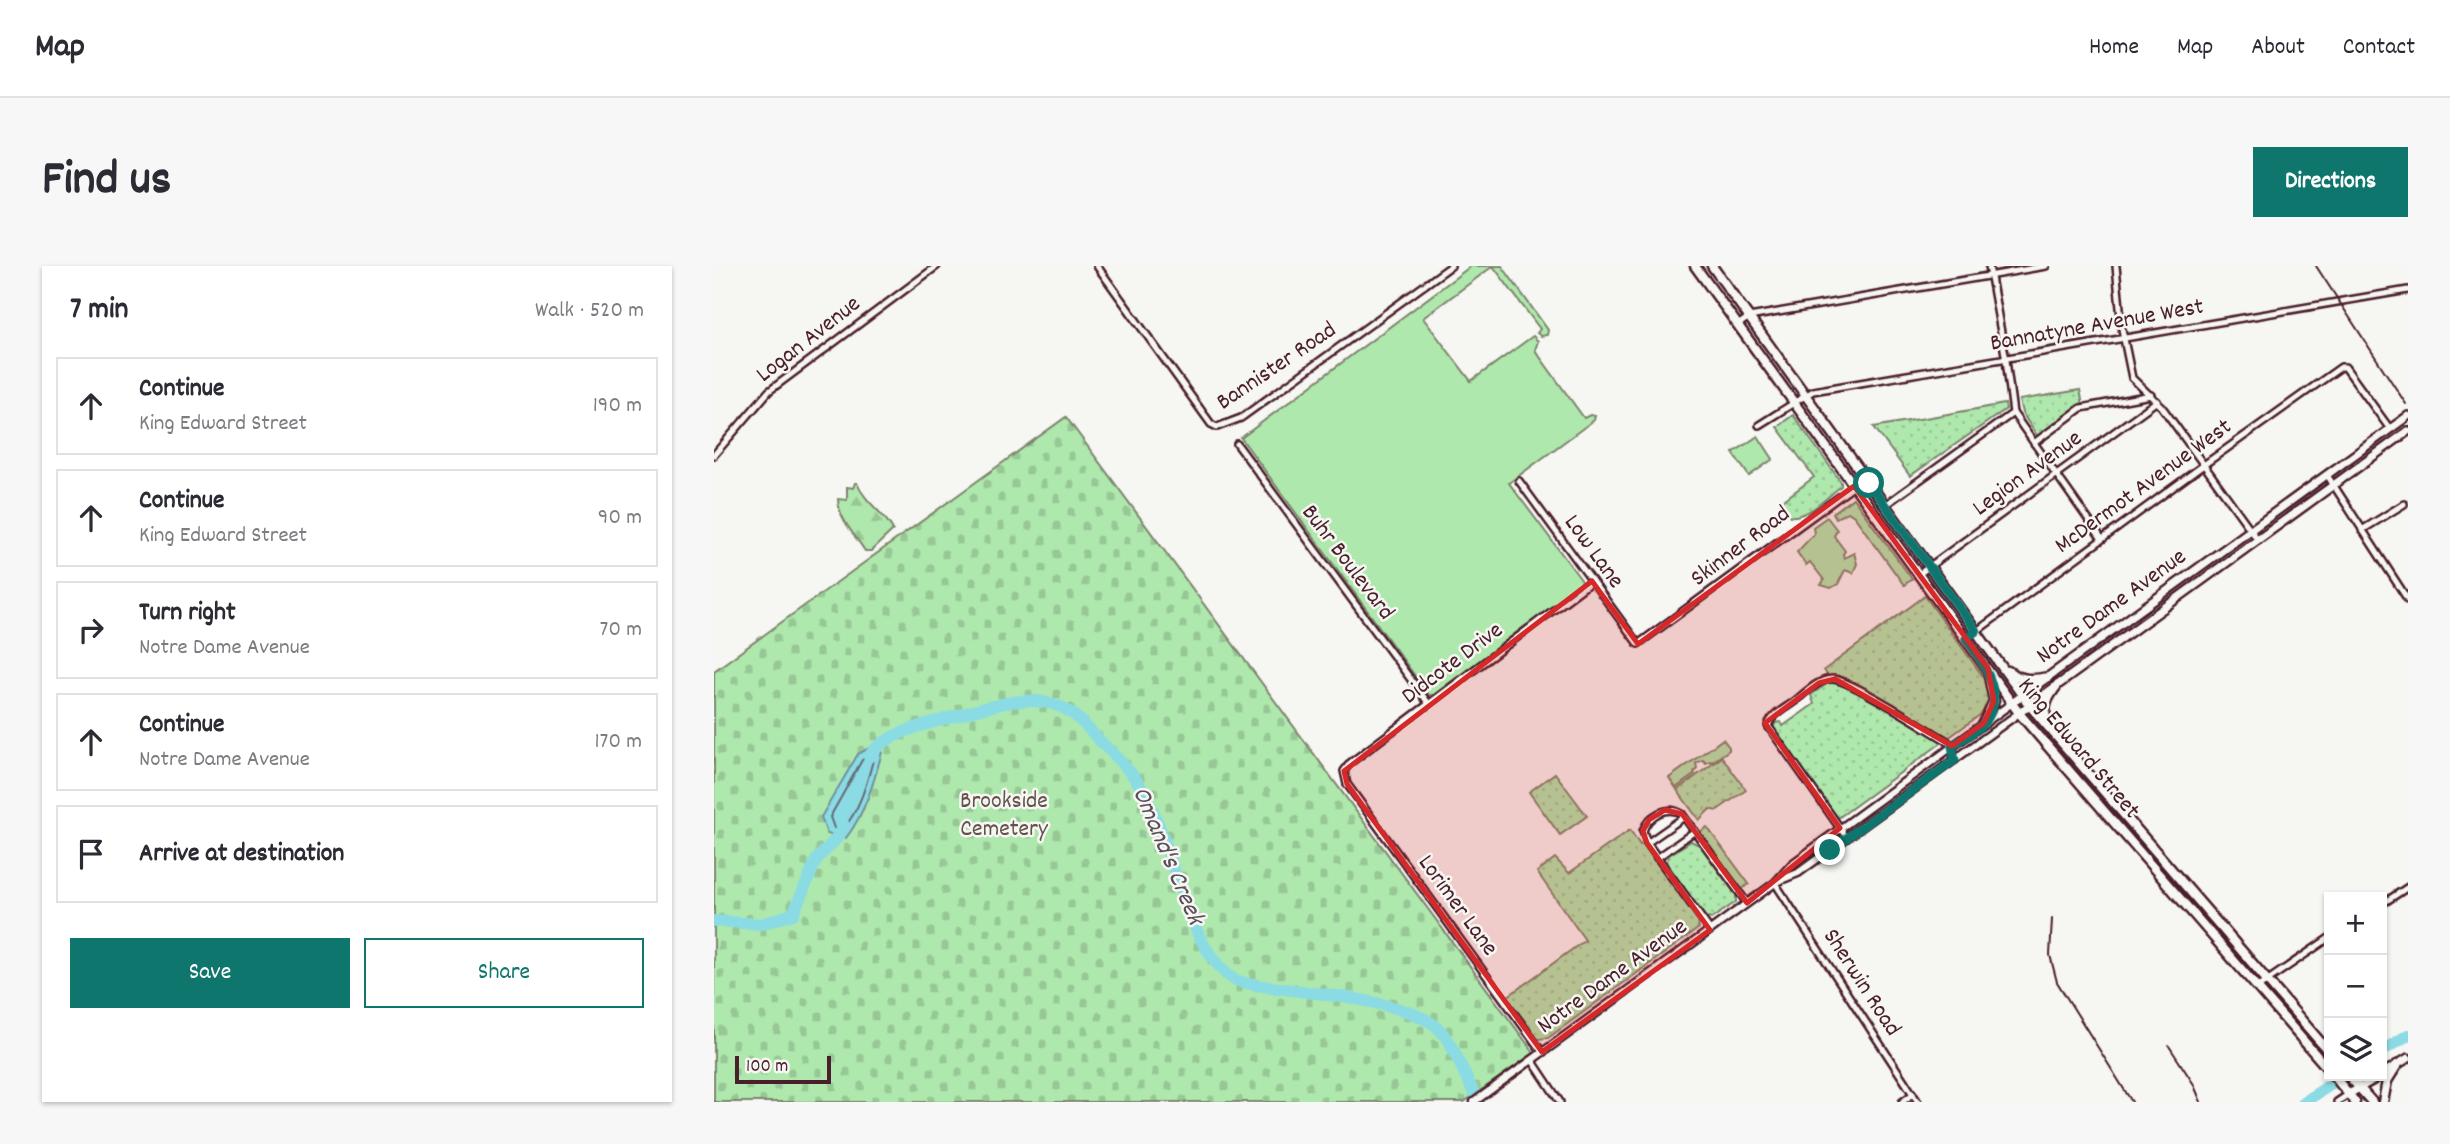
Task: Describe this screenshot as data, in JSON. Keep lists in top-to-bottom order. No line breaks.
{"streets":{"main road":["Notre Dame Avenue","King Edward Street"],"street":["Bannatyne Avenue West","Logan Avenue","Bannister Road","Legion Avenue","McDermot Avenue West","Skinner Road","Low Lane","Buhr Boulevard","Didcote Drive","Lorimer Lane","Sherwin Road"]},"crossings":[["Bannatyne Avenue West","King Edward Street"],["Legion Avenue","King Edward Street"],["McDermot Avenue West","Notre Dame Avenue"],["McDermot Avenue West","King Edward Street"],["Skinner Road","Low Lane"],["Skinner Road","King Edward Street"],["Low Lane","Didcote Drive"],["Buhr Boulevard","Didcote Drive"],["Notre Dame Avenue","King Edward Street"],["Notre Dame Avenue","Lorimer Lane"],["Notre Dame Avenue","Sherwin Road"],["Didcote Drive","Lorimer Lane"]],"water":["Omand's Creek"],"parks":["Brookside Cemetery"],"scale_bar":"100 m","page":{"header":"Map","nav":["Home","Map","About","Contact"],"title":"Find us","buttons":["Directions",["Save","Share"]],"heading":["7 min","Walk · 520 m"],"list":[["Continue","King Edward Street","190 m"],["Continue","King Edward Street","90 m"],["Turn right","Notre Dame Avenue","70 m"],["Continue","Notre Dame Avenue","170 m"],"Arrive at destination"],"map_buttons":["+","−"],"scale":"100 m"}}
